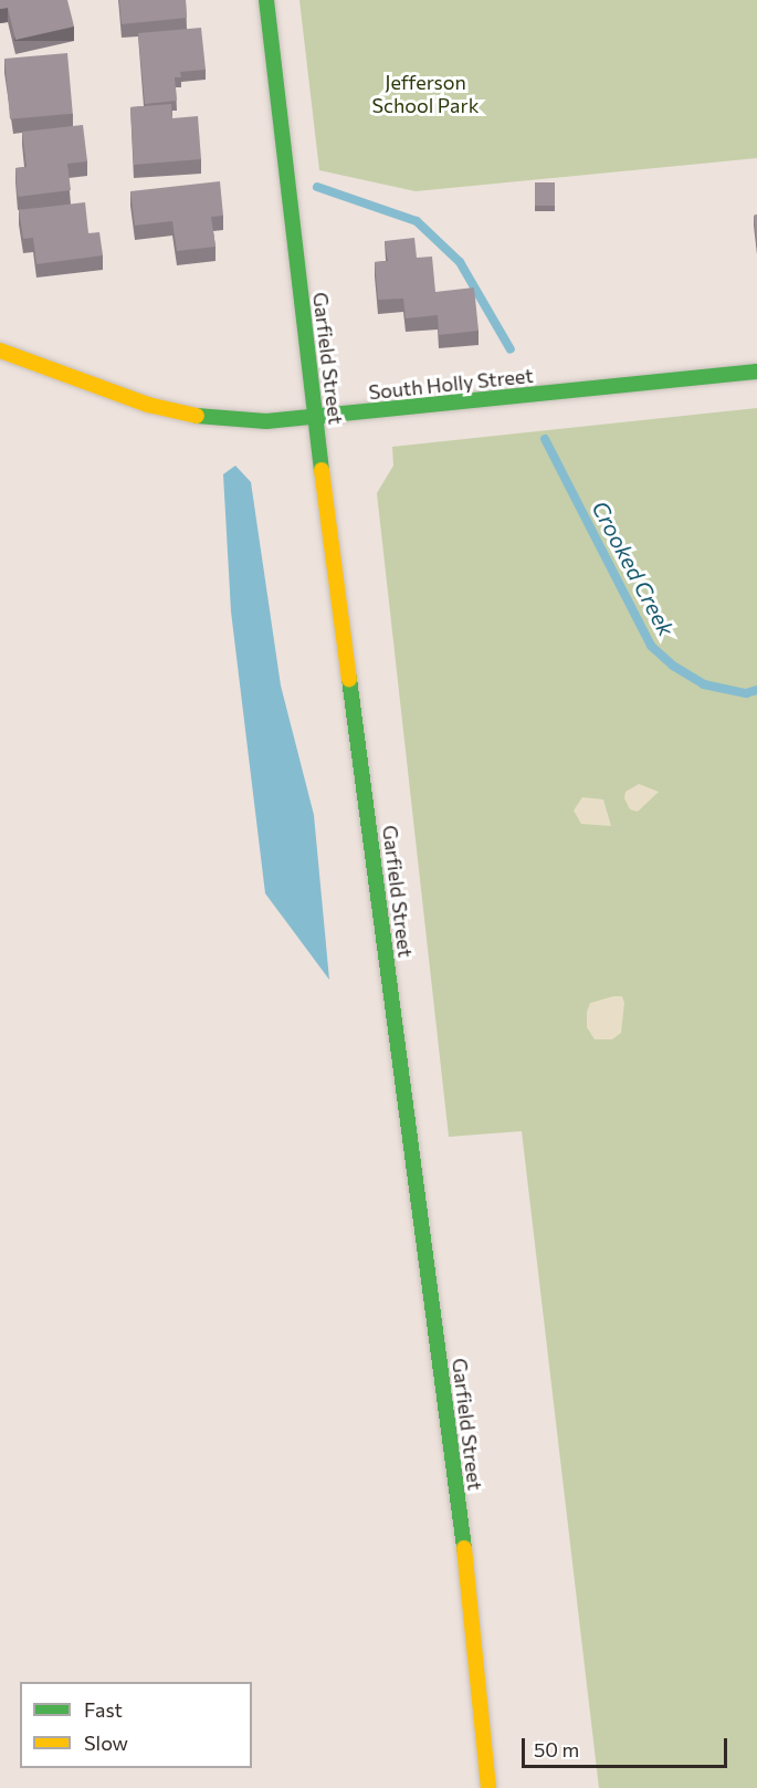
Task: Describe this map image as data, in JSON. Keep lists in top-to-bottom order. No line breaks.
{"streets":{"main road":["Garfield Street","South Holly Street"]},"crossings":[["Garfield Street","South Holly Street"]],"water":["Crooked Creek"],"parks":["Jefferson School Park"],"legend":["Fast","Slow"],"scale_bar":"50 m"}
